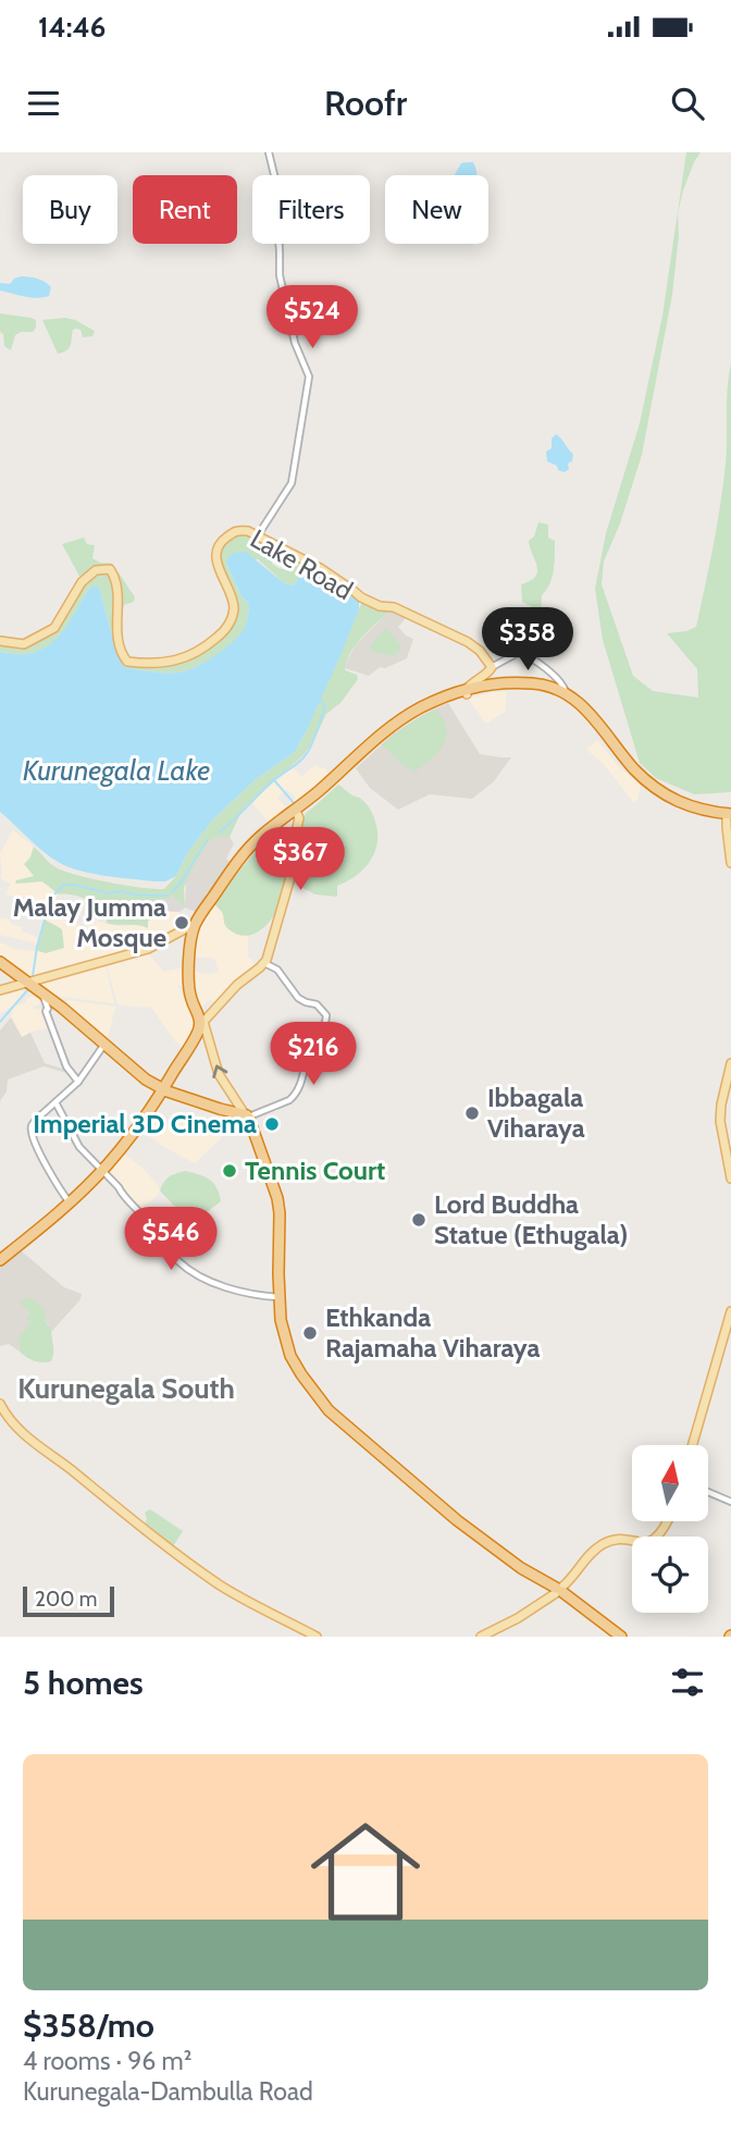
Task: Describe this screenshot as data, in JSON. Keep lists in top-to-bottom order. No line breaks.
{"streets":{"main road":["Lake Road"]},"districts":["Kurunegala South"],"water":["Kurunegala Lake"],"places":["Malay Jumma Mosque","Ibbagala Viharaya","Imperial 3D Cinema","Tennis Court","Lord Buddha Statue (Ethugala)","Ethkanda Rajamaha Viharaya"],"scale_bar":"200 m","north":"top","page":{"status":"14:46","header":"Roofr","chip":["Buy","Rent","Filters","New"],"price":["$524","$358","$367","$216","$546"],"scale":"200 m","heading":"5 homes","list":[{"name":"$358/mo","note":"4 rooms · 96 m² · Kurunegala-Dambulla Road"}]}}
